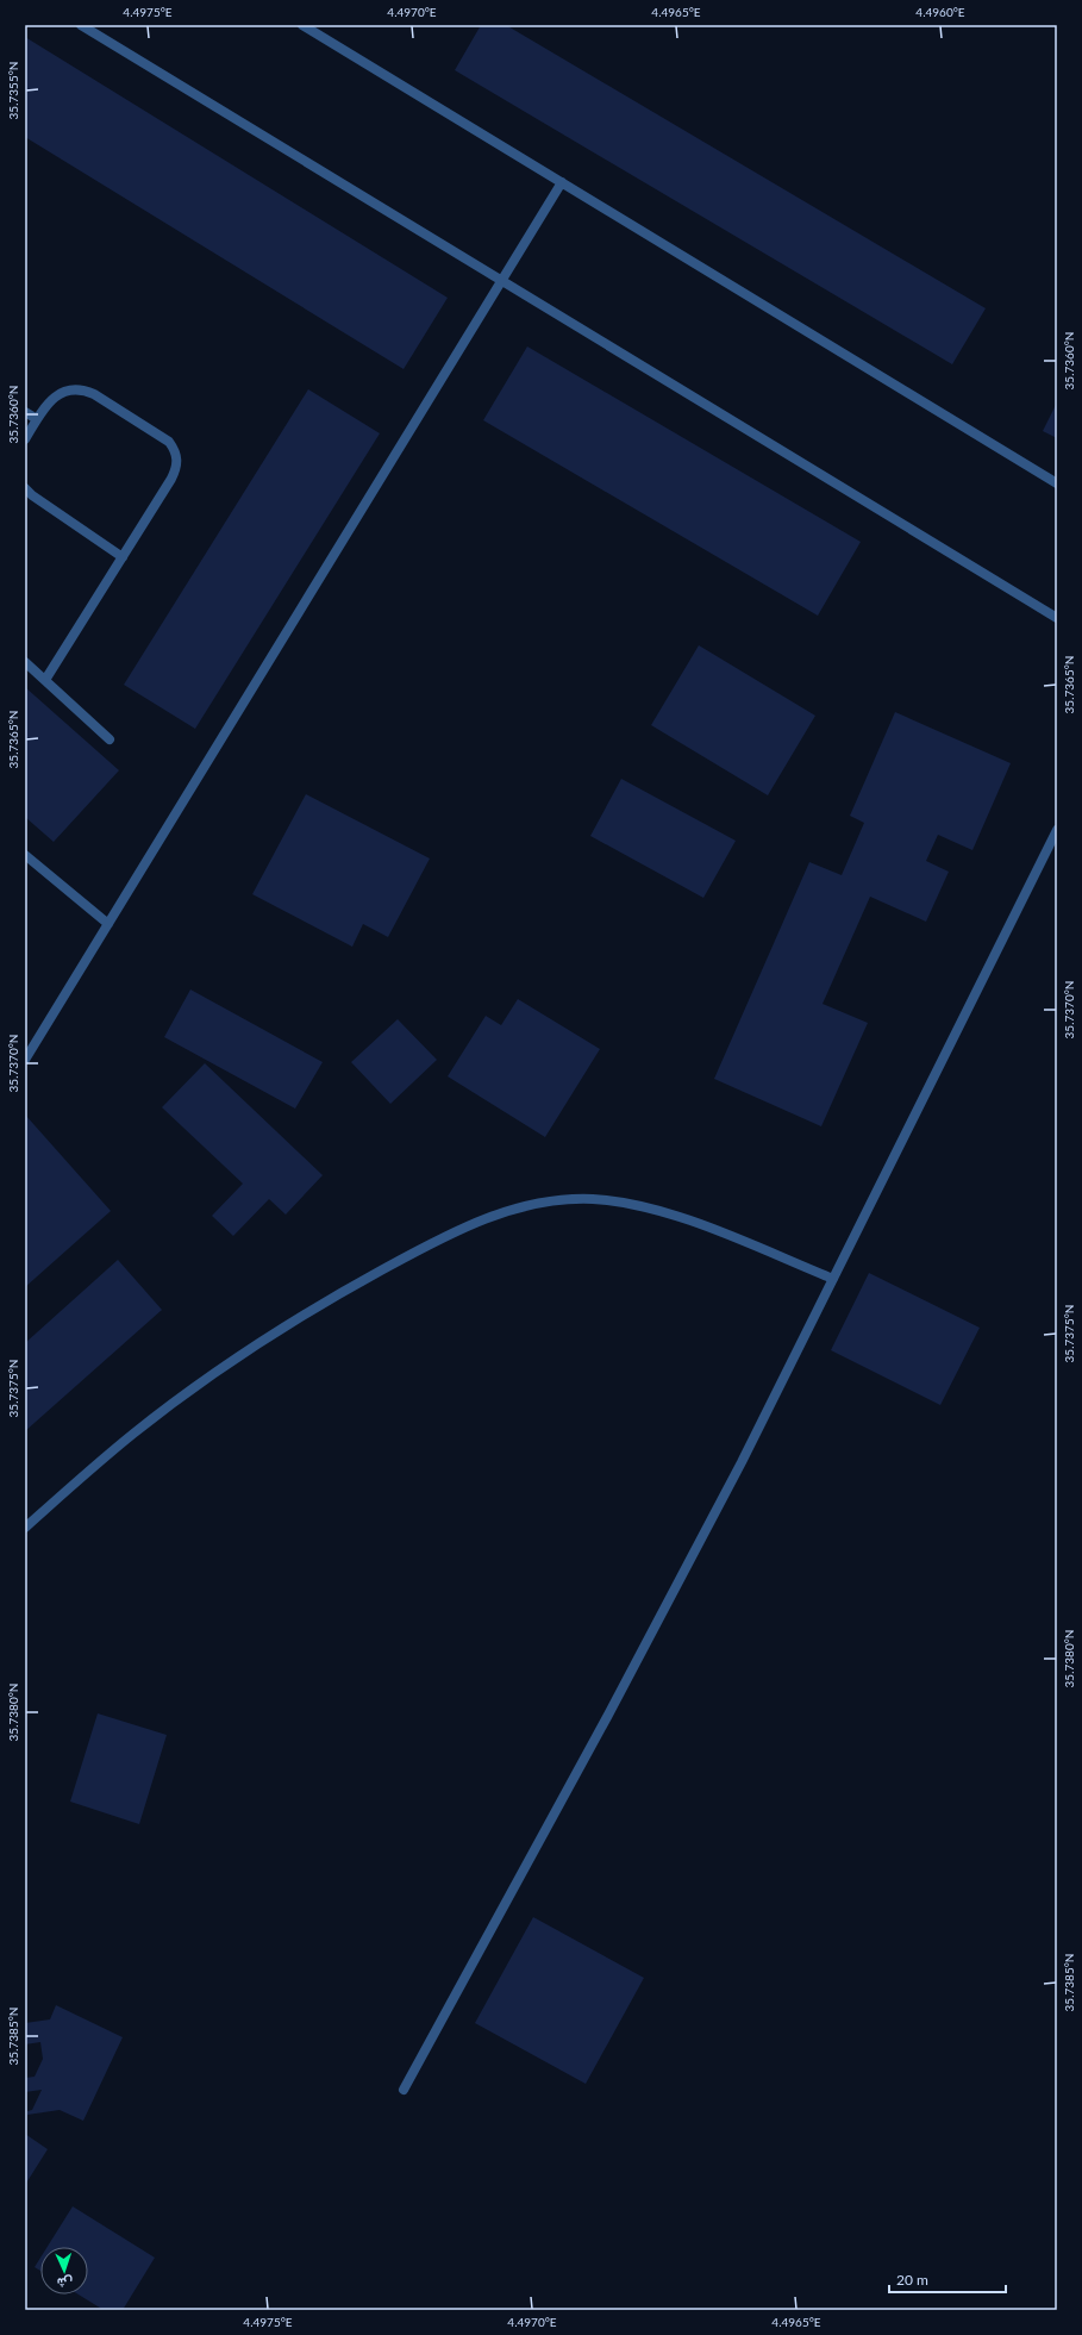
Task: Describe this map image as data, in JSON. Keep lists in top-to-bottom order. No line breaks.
{"scale_bar":"20 m","north":"bottom","coordinates":["4.4975°E","4.4970°E","4.4965°E","4.4960°E","35.7355°N","35.7360°N","35.7365°N","35.7370°N","35.7375°N","35.7380°N","35.7385°N"]}
